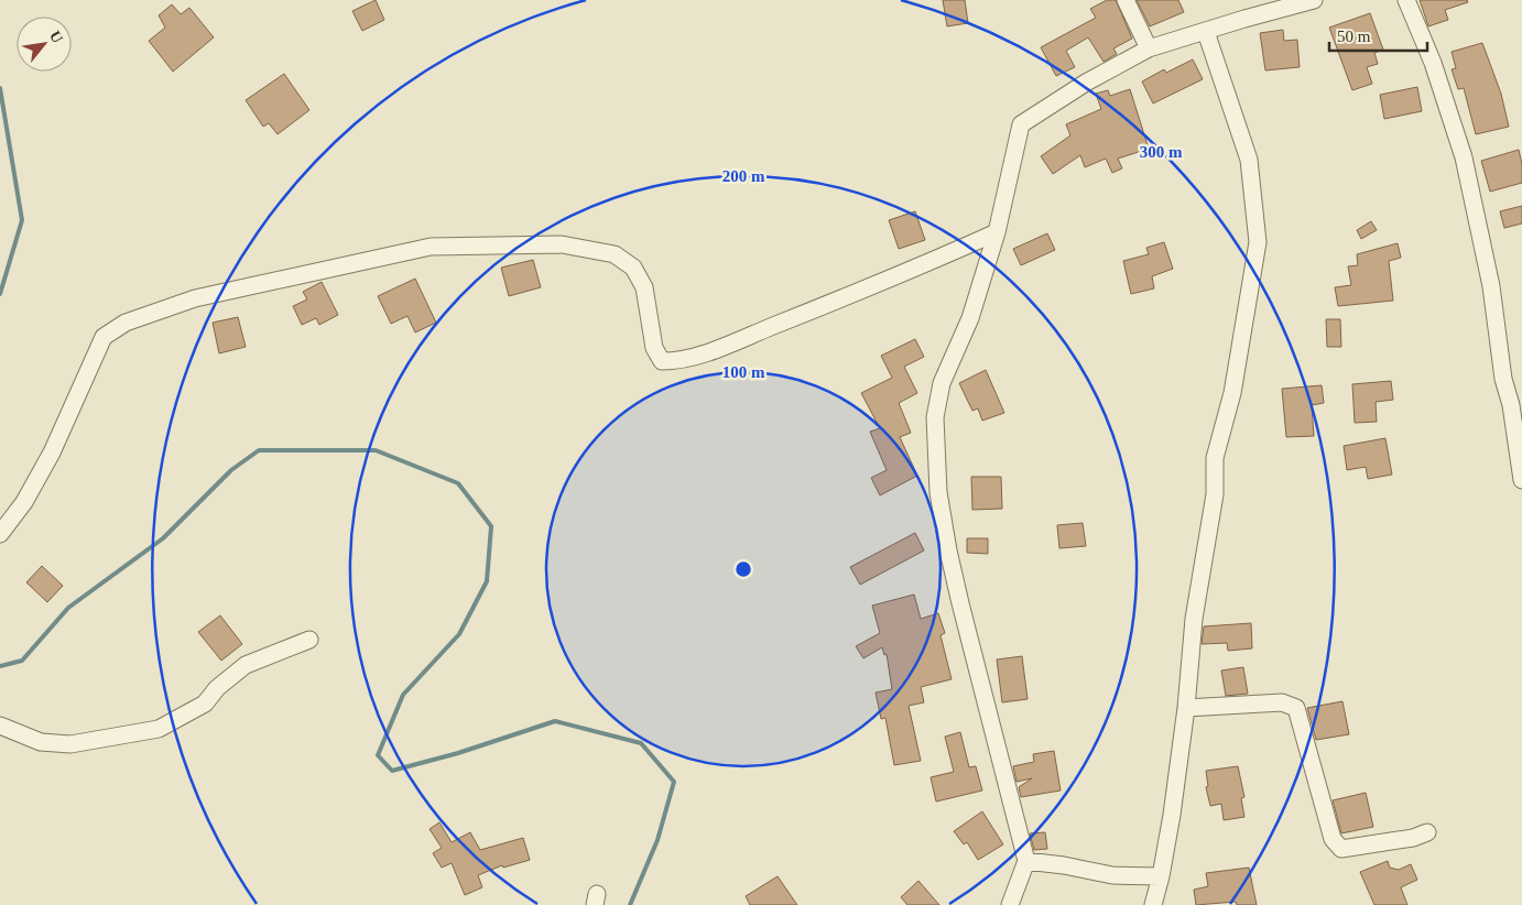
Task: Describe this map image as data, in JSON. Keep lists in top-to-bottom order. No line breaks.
{"scale_bar":"50 m","north":"top right","rings":["300 m","200 m","100 m"]}
